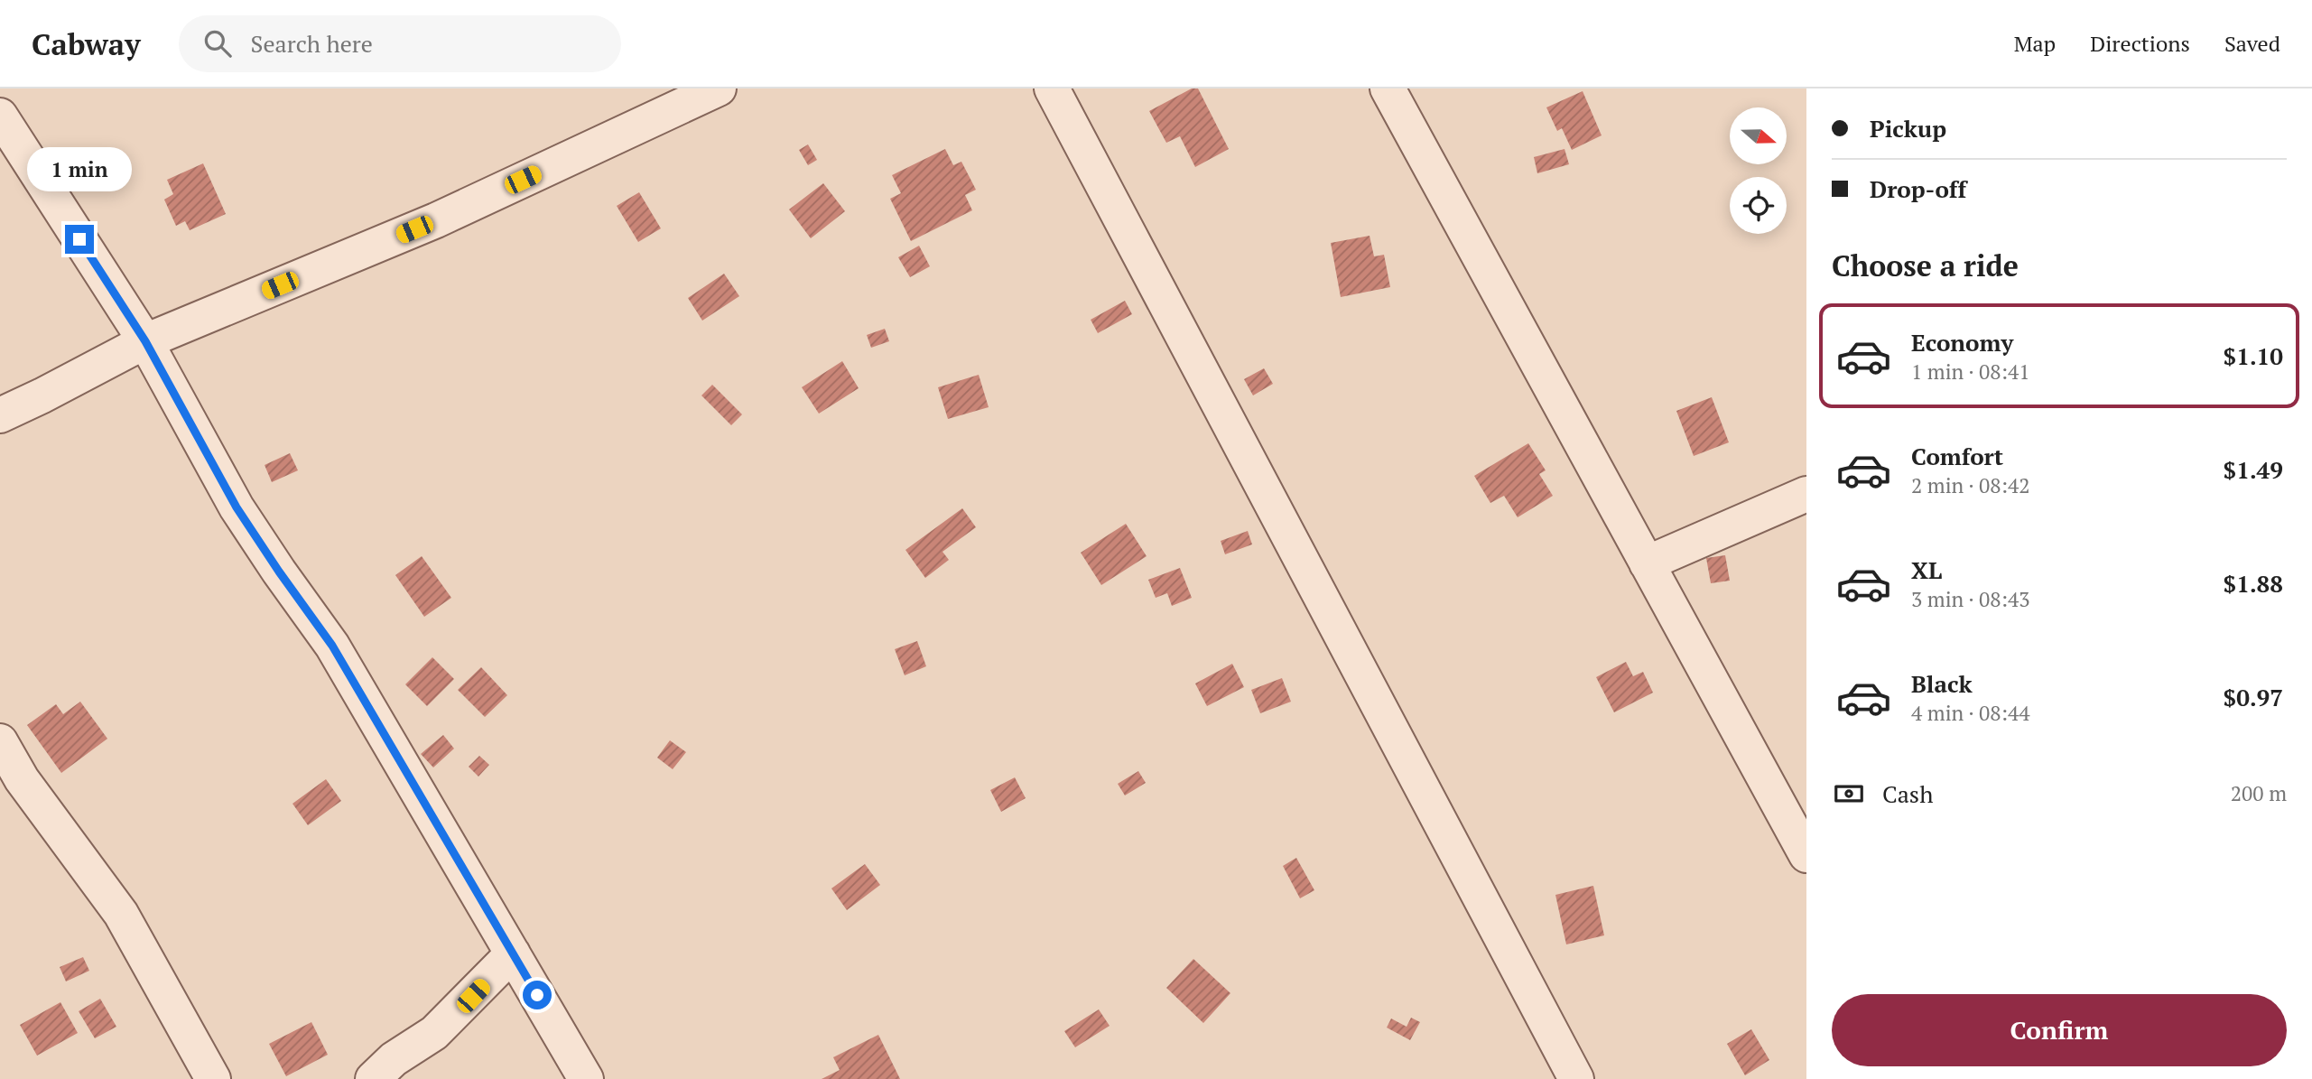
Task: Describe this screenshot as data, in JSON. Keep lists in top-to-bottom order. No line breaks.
{"north":"right","page":{"header":"Cabway","search":"Search here","nav":["Map","Directions","Saved"],"banner":["Pickup","Drop-off"],"bubble":"1 min","heading":"Choose a ride","list":[{"name":"Economy","note":"1 min · 08:41","value":"$1.10"},{"name":"Comfort","note":"2 min · 08:42","value":"$1.49"},{"name":"XL","note":"3 min · 08:43","value":"$1.88"},{"name":"Black","note":"4 min · 08:44","value":"$0.97"}],"pay":["Cash","200 m"],"buttons":"Confirm"}}
